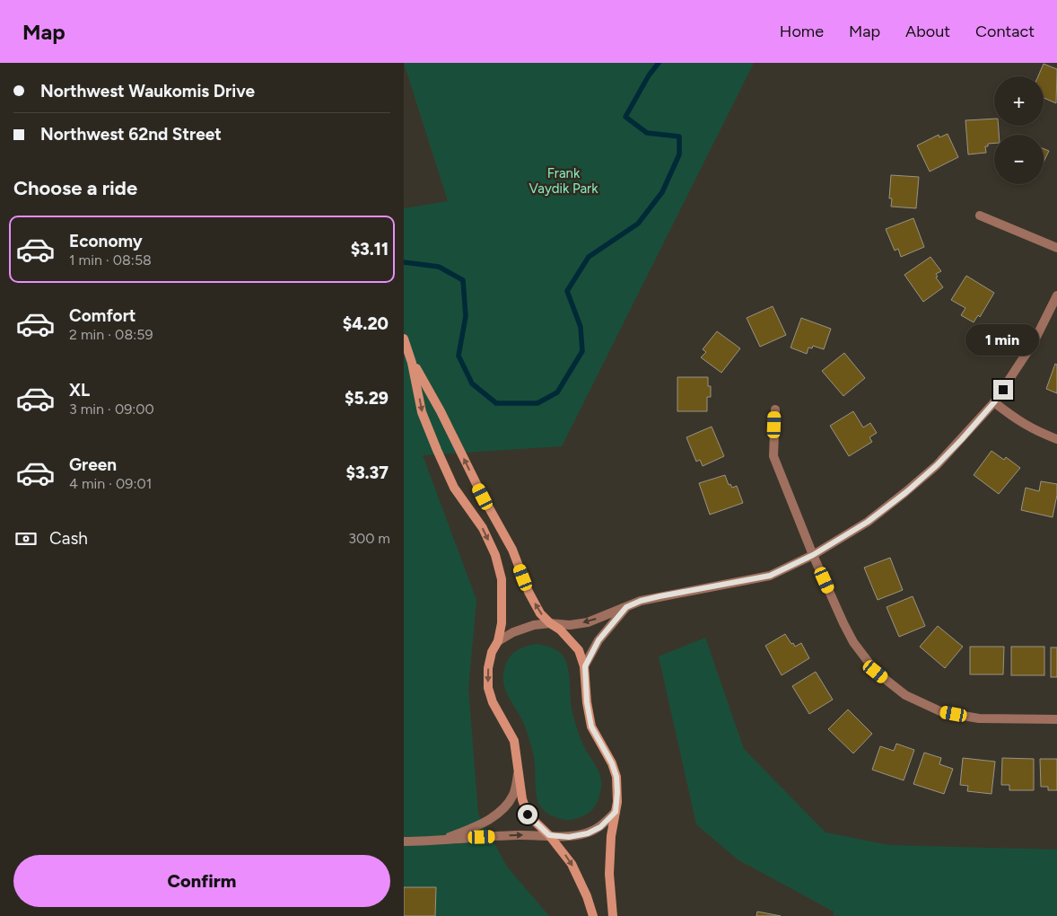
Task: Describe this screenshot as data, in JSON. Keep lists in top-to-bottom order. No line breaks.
{"parks":["Frank Vaydik Park"],"page":{"header":"Map","nav":["Home","Map","About","Contact"],"banner":["Northwest Waukomis Drive","Northwest 62nd Street"],"map_buttons":["+","−"],"heading":"Choose a ride","list":[{"name":"Economy","note":"1 min · 08:58","value":"$3.11"},{"name":"Comfort","note":"2 min · 08:59","value":"$4.20"},{"name":"XL","note":"3 min · 09:00","value":"$5.29"},{"name":"Green","note":"4 min · 09:01","value":"$3.37"}],"bubble":"1 min","pay":["Cash","300 m"],"buttons":"Confirm"}}
